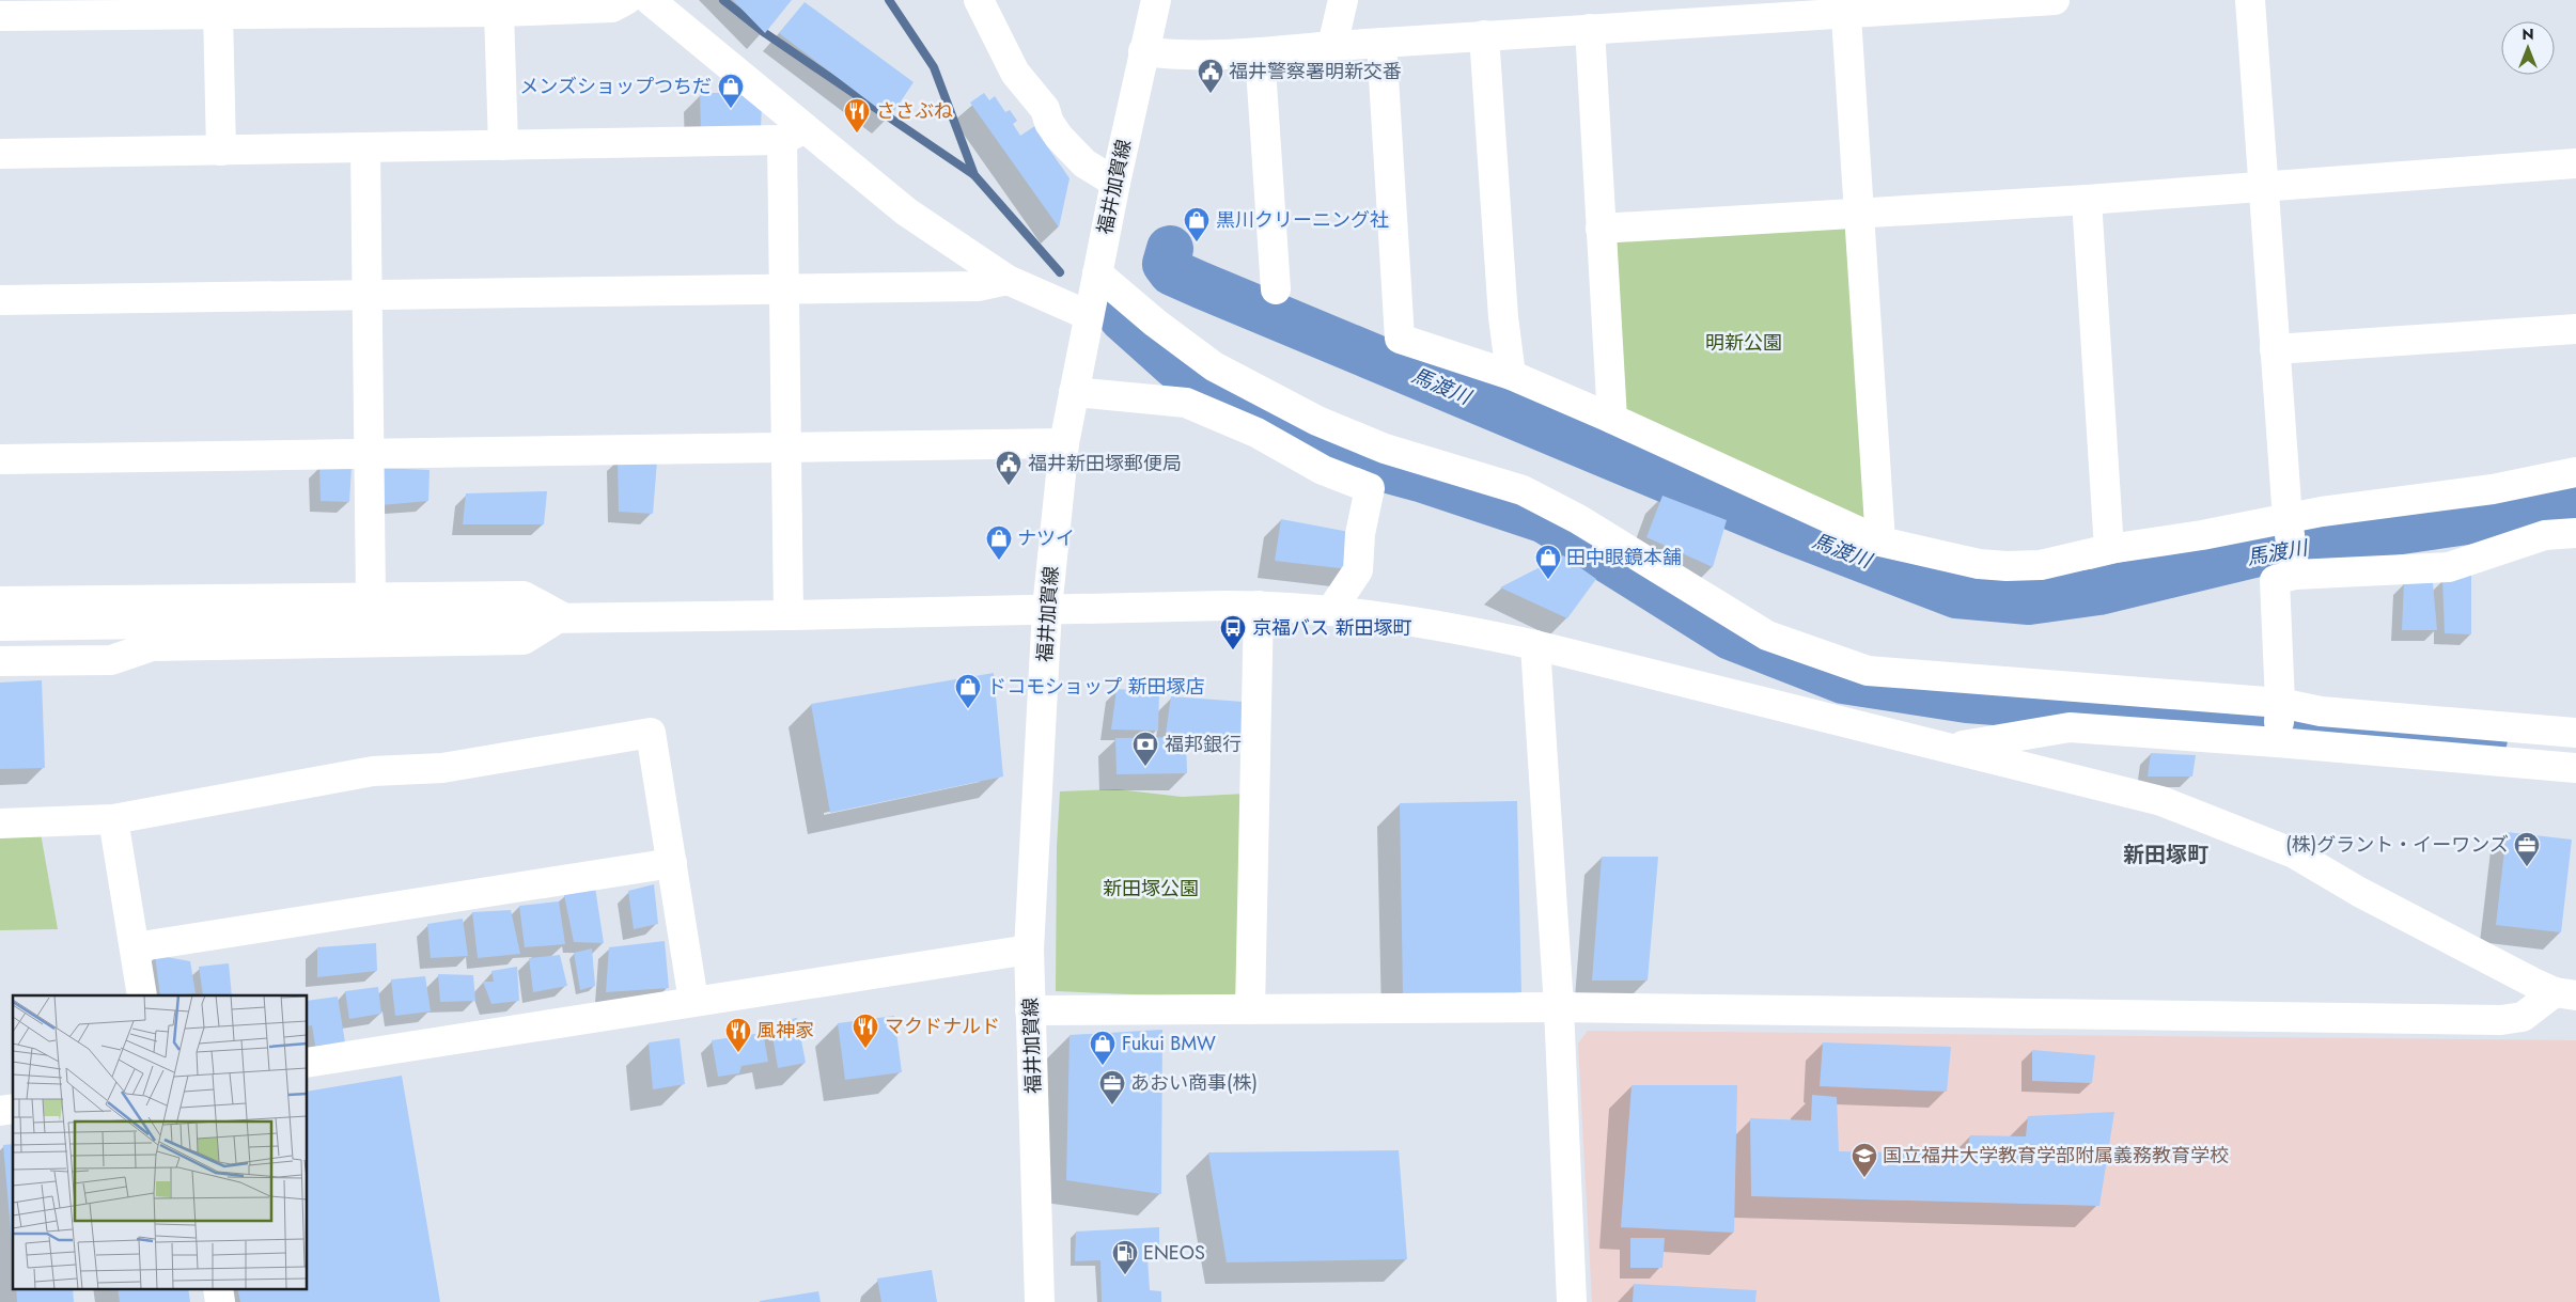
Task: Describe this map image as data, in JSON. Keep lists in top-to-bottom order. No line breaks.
{"streets":{"street":["福井加賀線"]},"districts":["新田塚町"],"water":["馬渡川"],"parks":["明新公園","新田塚公園"],"places":{"public building":["福井警察署明新交番","福井新田塚郵便局"],"shop":["メンズショップつちだ","黒川クリーニング社","ナツイ","田中眼鏡本舗","ドコモショップ 新田塚店","Fukui BMW"],"restaurant":["ささぶね","マクドナルド","風神家"],"bus stop":["京福バス 新田塚町"],"bank":["福邦銀行"],"office":["(株)グラント・イーワンズ","あおい商事(株)"],"school or university":["国立福井大学教育学部附属義務教育学校"],"fuel station":["ENEOS"]},"north":"top"}
